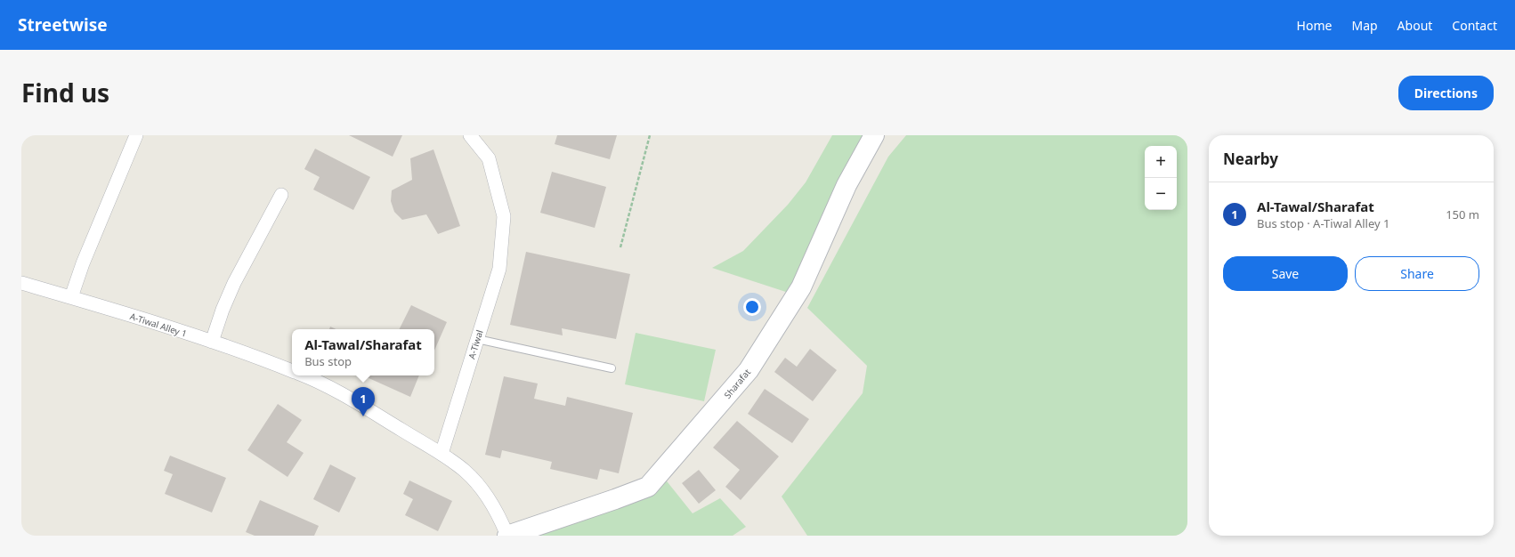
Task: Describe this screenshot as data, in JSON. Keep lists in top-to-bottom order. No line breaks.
{"streets":{"street":["A-Tiwal Alley 1","A-Tiwal","Sharafat"]},"page":{"header":"Streetwise","nav":["Home","Map","About","Contact"],"title":"Find us","buttons":["Directions",["Save","Share"]],"heading":"Nearby","map_buttons":["+","−"],"list":[{"mark":"1","name":"Al-Tawal/Sharafat","note":"Bus stop · A-Tiwal Alley 1","value":"150 m"}],"popup":["Al-Tawal/Sharafat","Bus stop"],"pins":"1"}}
